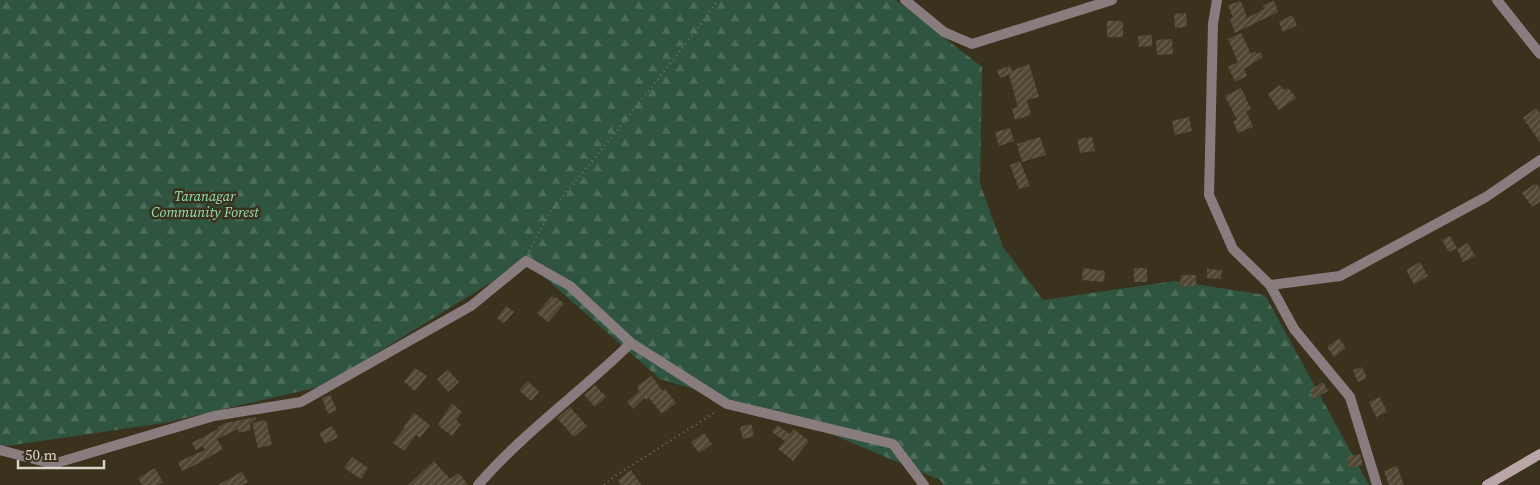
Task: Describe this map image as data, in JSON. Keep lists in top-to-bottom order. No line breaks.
{"parks":["Taranagar Community Forest"],"scale_bar":"50 m"}
